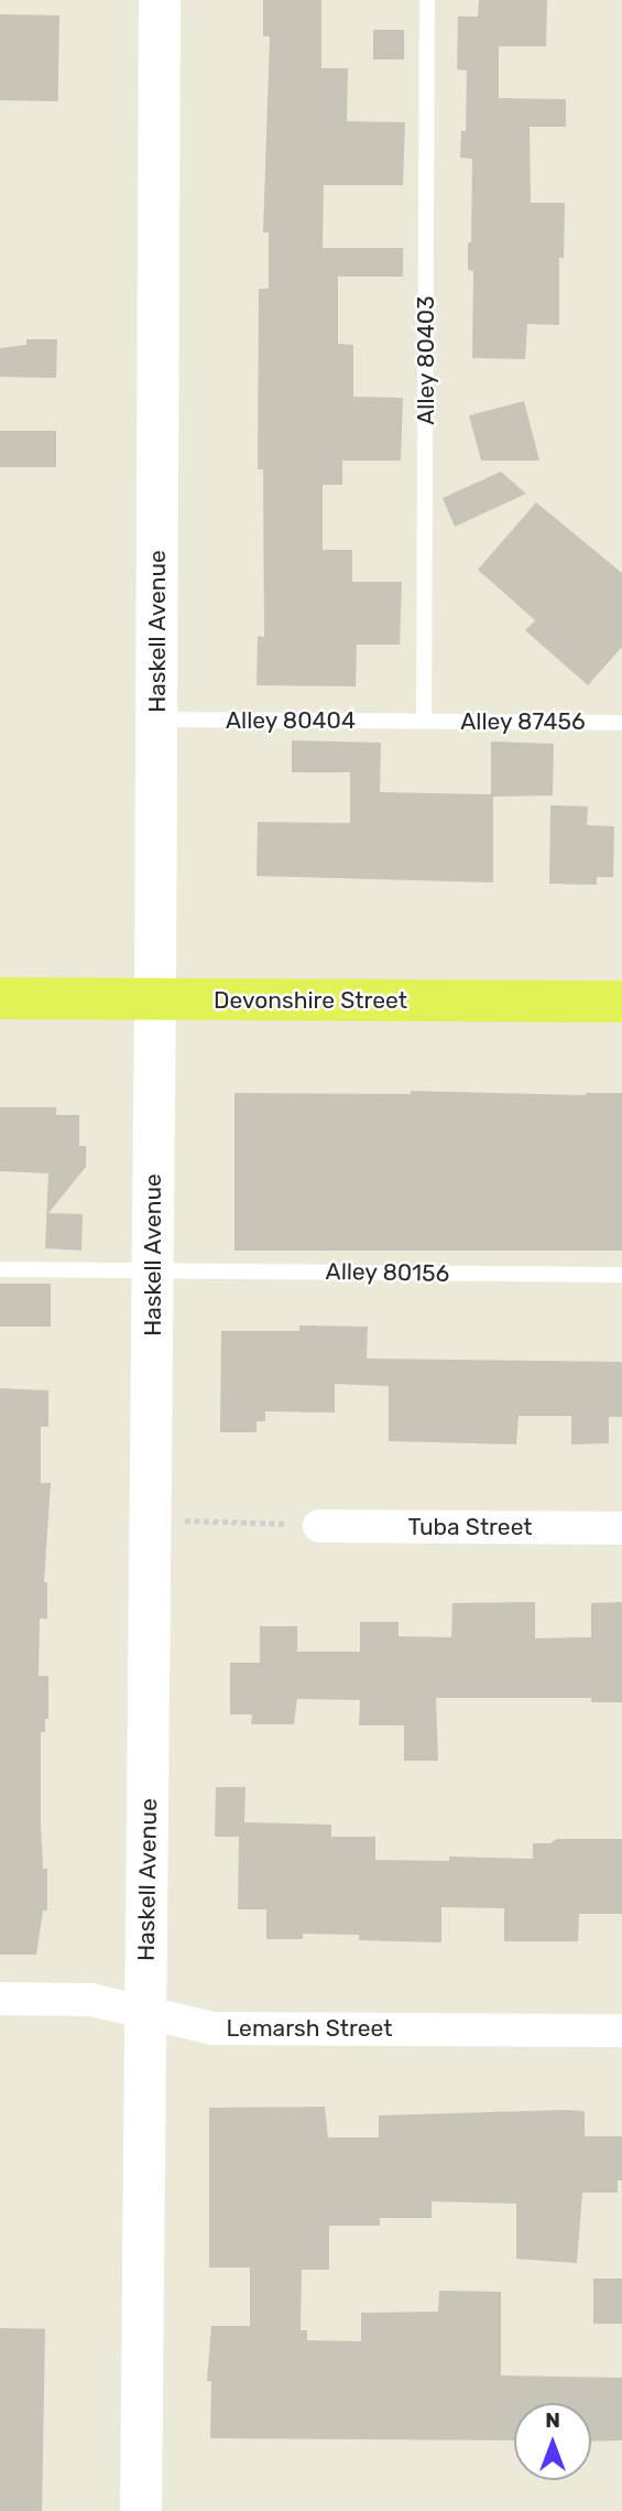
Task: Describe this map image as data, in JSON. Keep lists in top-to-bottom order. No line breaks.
{"streets":{"main road":["Haskell Avenue","Devonshire Street"],"street":["Tuba Street","Lemarsh Street"],"lane":["Alley 80403","Alley 80404","Alley 87456","Alley 80156"]},"crossings":[["Alley 80403","Alley 80404"],["Alley 80403","Alley 87456"],["Haskell Avenue","Alley 80404"],["Haskell Avenue","Devonshire Street"],["Haskell Avenue","Alley 80156"],["Haskell Avenue","Lemarsh Street"],["Alley 80404","Alley 87456"]],"north":"top"}
